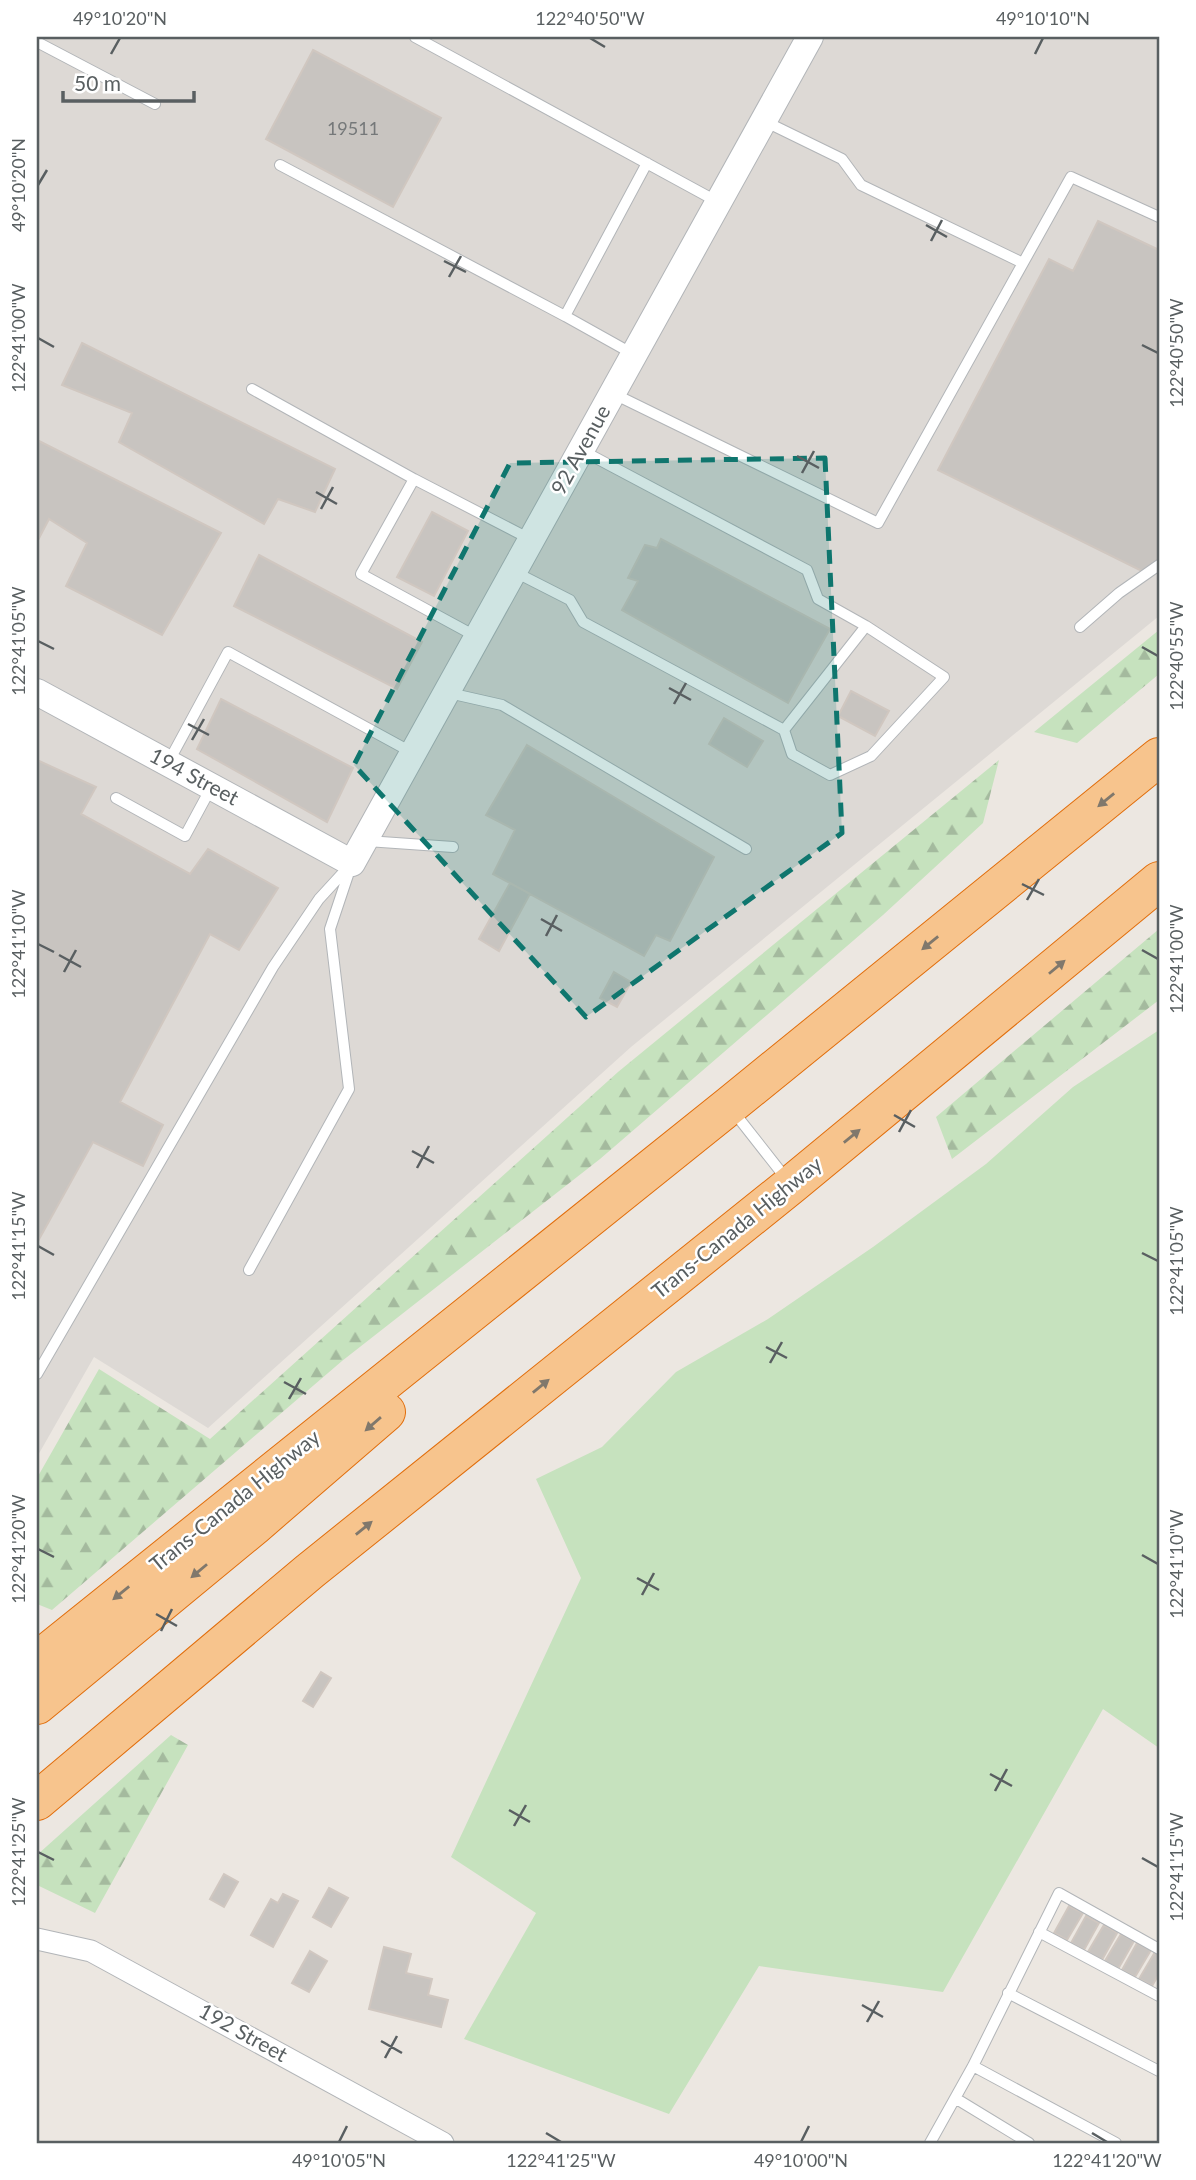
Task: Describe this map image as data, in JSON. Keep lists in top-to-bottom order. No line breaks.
{"streets":{"highway":["Trans-Canada Highway"],"street":["92 Avenue","194 Street","192 Street"]},"crossings":[["92 Avenue","194 Street"]],"house_numbers":["19511"],"scale_bar":"50 m","coordinates":["49°10'20\"N","122°40'50\"W","49°10'10\"N","122°41'00\"W","122°41'05\"W","122°40'55\"W","122°41'10\"W","122°41'15\"W","122°41'20\"W","122°41'25\"W","49°10'05\"N","49°10'00\"N"]}
